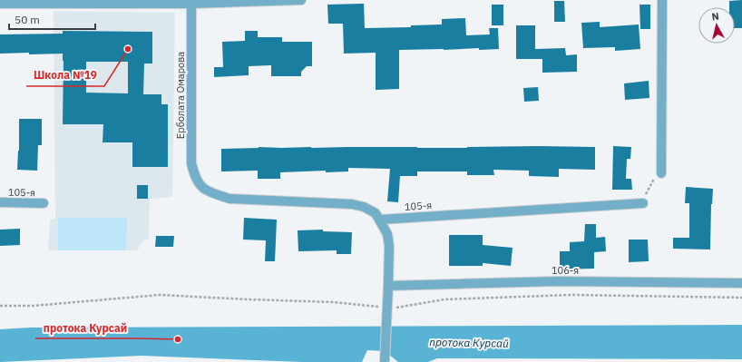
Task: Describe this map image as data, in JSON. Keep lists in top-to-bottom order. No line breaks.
{"streets":{"street":["Ерболата Омарова","105-я","106-я"]},"crossings":[["Ерболата Омарова","105-я"]],"water":["протока Курсай"],"places":["Школа №19","протока Курсай"],"scale_bar":"50 m","north":"top"}
